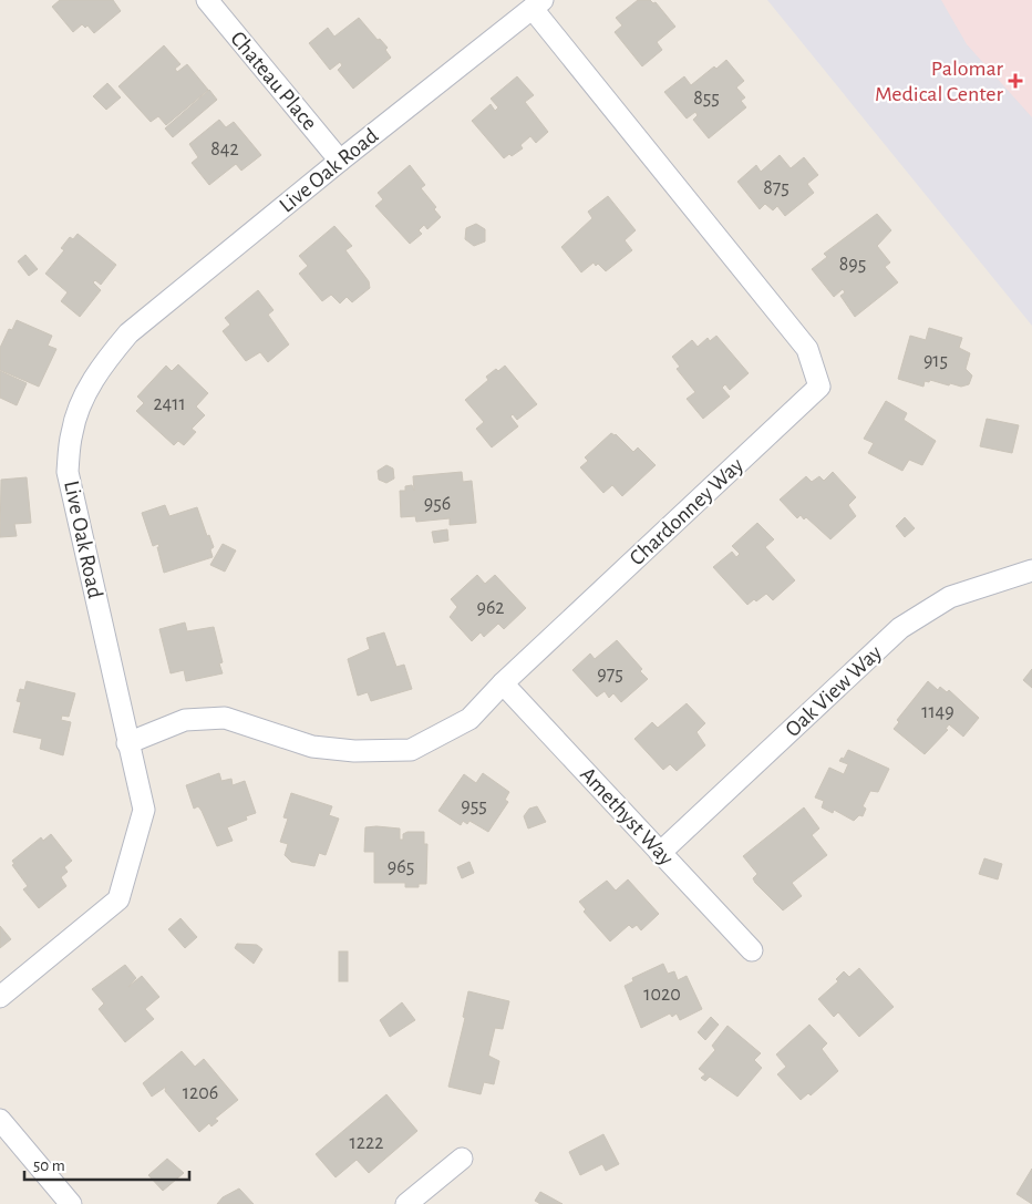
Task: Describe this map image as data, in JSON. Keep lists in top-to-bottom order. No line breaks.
{"streets":{"street":["Chateau Place","Live Oak Road","Chardonney Way","Oak View Way","Amethyst Way"]},"crossings":[["Chateau Place","Live Oak Road"],["Live Oak Road","Chardonney Way"],["Chardonney Way","Amethyst Way"],["Oak View Way","Amethyst Way"]],"places":{"health":["Palomar Medical Center"]},"house_numbers":["855","842","875","895","915","2411","956","962","975","1149","955","965","1020","1206","1222"],"scale_bar":"50 m"}
